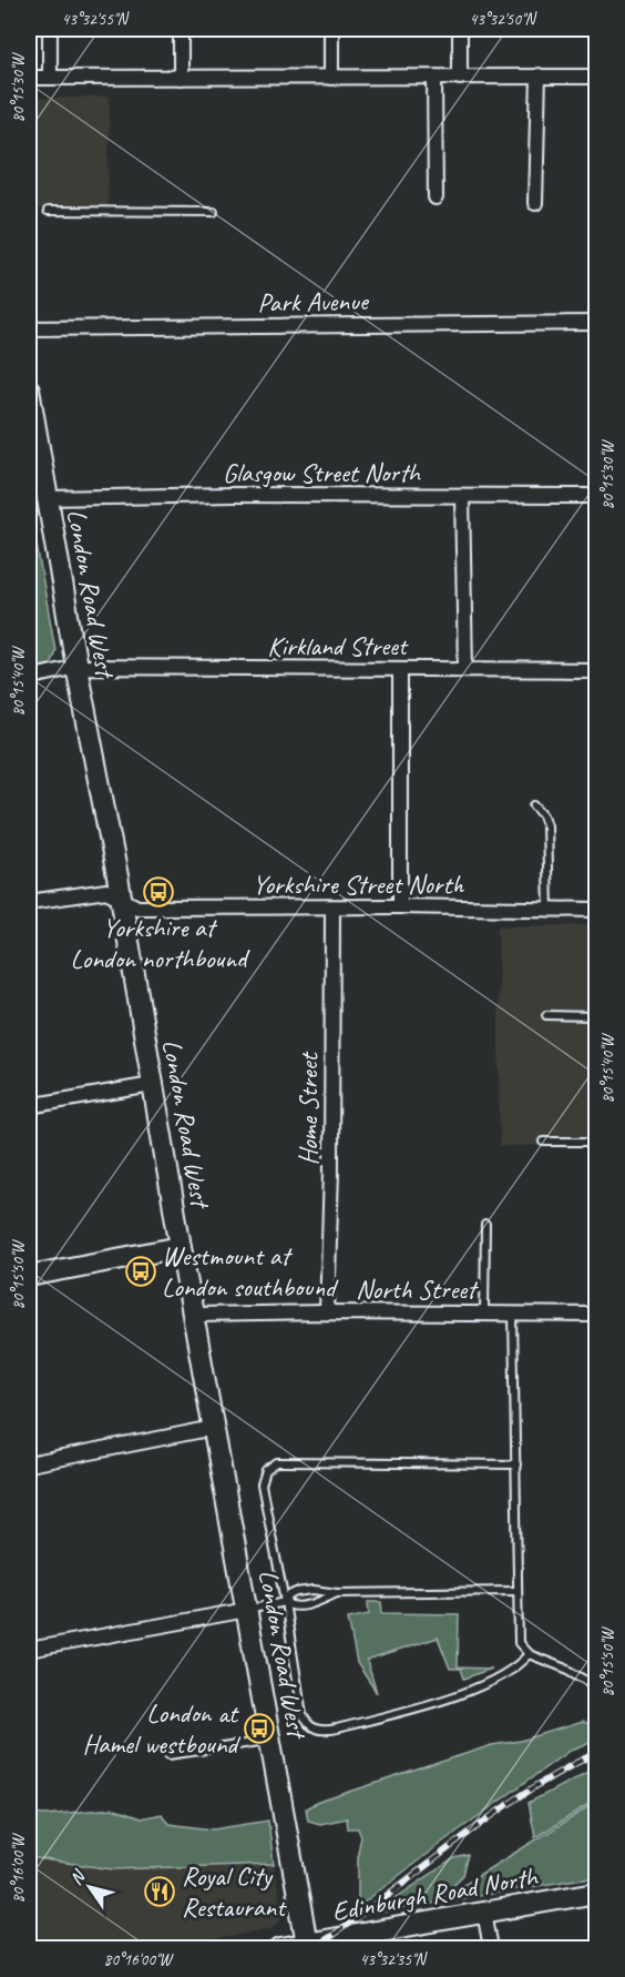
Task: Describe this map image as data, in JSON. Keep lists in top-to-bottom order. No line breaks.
{"streets":{"street":["Park Avenue","Glasgow Street North","London Road West","Kirkland Street","Yorkshire Street North","Home Street","North Street","Edinburgh Road North"]},"crossings":[["Glasgow Street North","London Road West"],["London Road West","Kirkland Street"],["London Road West","Yorkshire Street North"],["London Road West","North Street"],["London Road West","Edinburgh Road North"],["Yorkshire Street North","Home Street"],["Home Street","North Street"]],"places":{"bus stop":["Yorkshire at London northbound","Westmount at London southbound","London at Hamel westbound"],"restaurant":["Royal City Restaurant"]},"north":"top left","coordinates":["43°32'55\"N","43°32'50\"N","80°15'30\"W","80°15'40\"W","80°15'50\"W","80°16'00\"W","43°32'35\"N"]}
